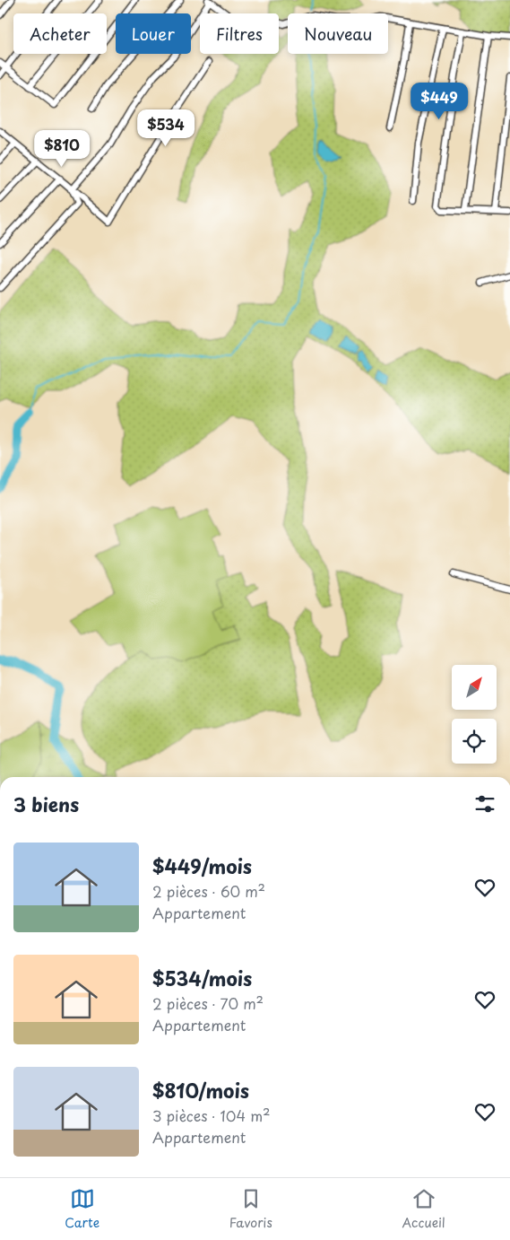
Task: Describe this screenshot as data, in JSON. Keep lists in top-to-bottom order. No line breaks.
{"north":"top right","page":{"chip":["Acheter","Louer","Filtres","Nouveau"],"price":["$449","$534","$810"],"heading":"3 biens","list":[{"name":"$449/mois","note":"2 pièces · 60 m² · Appartement"},{"name":"$534/mois","note":"2 pièces · 70 m² · Appartement"},{"name":"$810/mois","note":"3 pièces · 104 m² · Appartement"}],"tabs":["Carte","Favoris","Accueil"]}}
